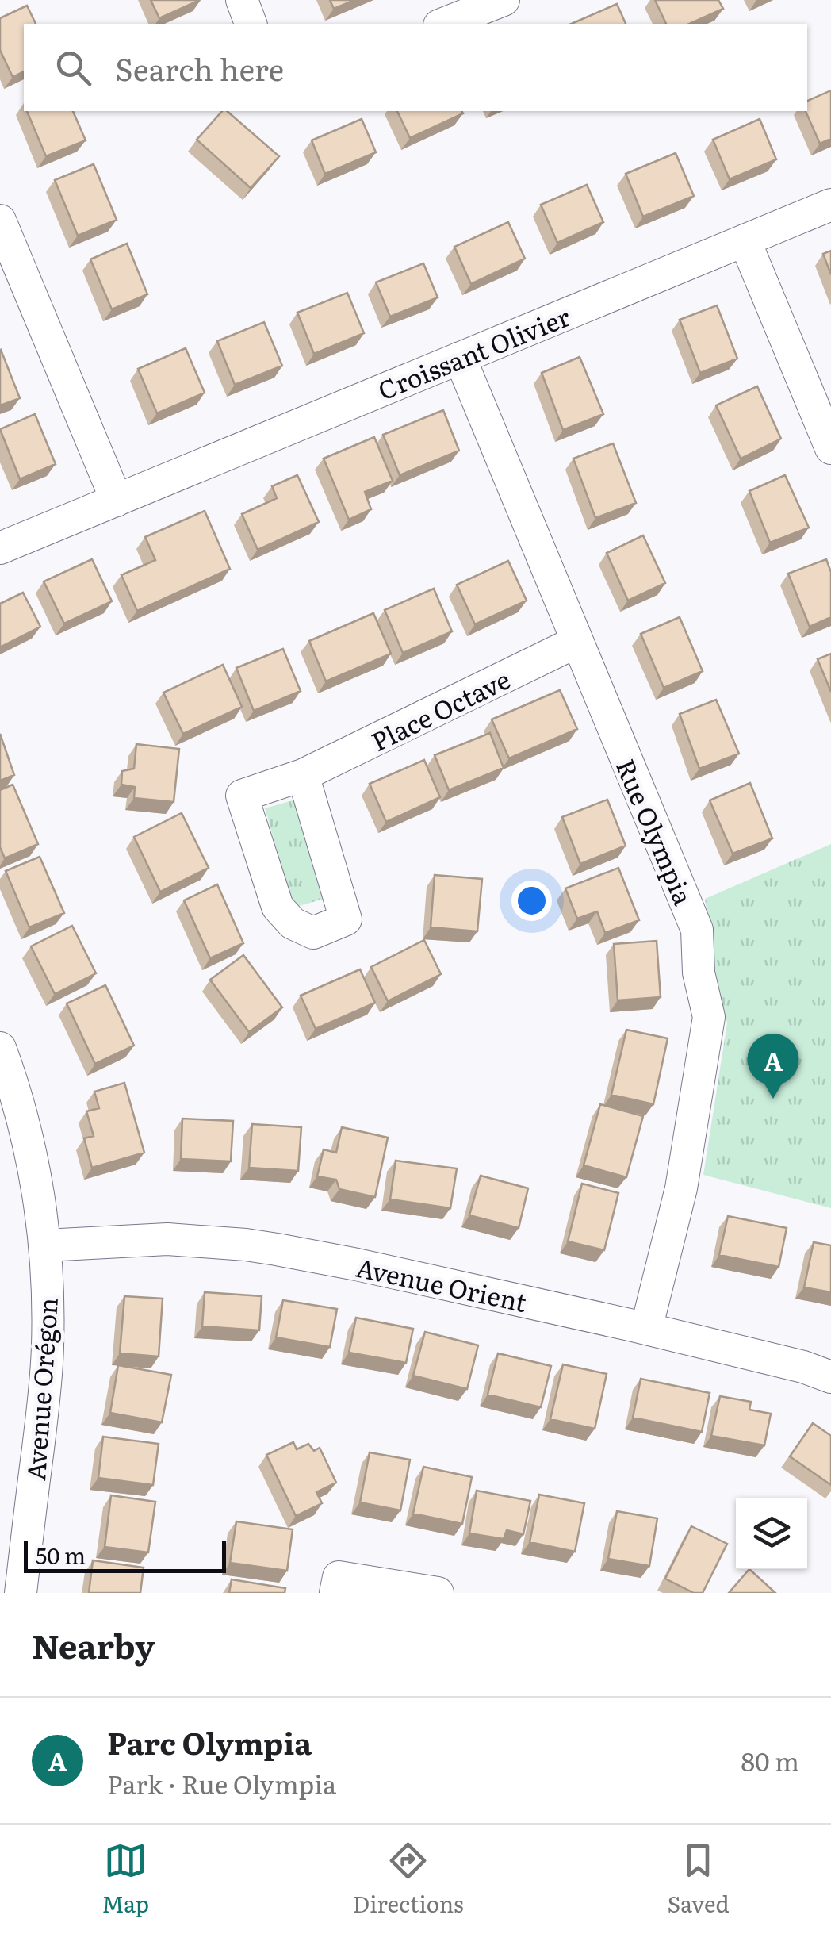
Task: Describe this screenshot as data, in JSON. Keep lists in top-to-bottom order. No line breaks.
{"streets":{"street":["Croissant Olivier","Place Octave","Rue Olympia","Avenue Orient","Avenue Orégon"]},"crossings":[["Croissant Olivier","Rue Olympia"],["Place Octave","Rue Olympia"],["Rue Olympia","Avenue Orient"],["Avenue Orient","Avenue Orégon"]],"scale_bar":"50 m","page":{"search":"Search here","pins":"A","scale":"50 m","heading":"Nearby","list":[{"mark":"A","name":"Parc Olympia","note":"Park · Rue Olympia","value":"80 m"}],"nav":["Map","Directions","Saved"]}}
